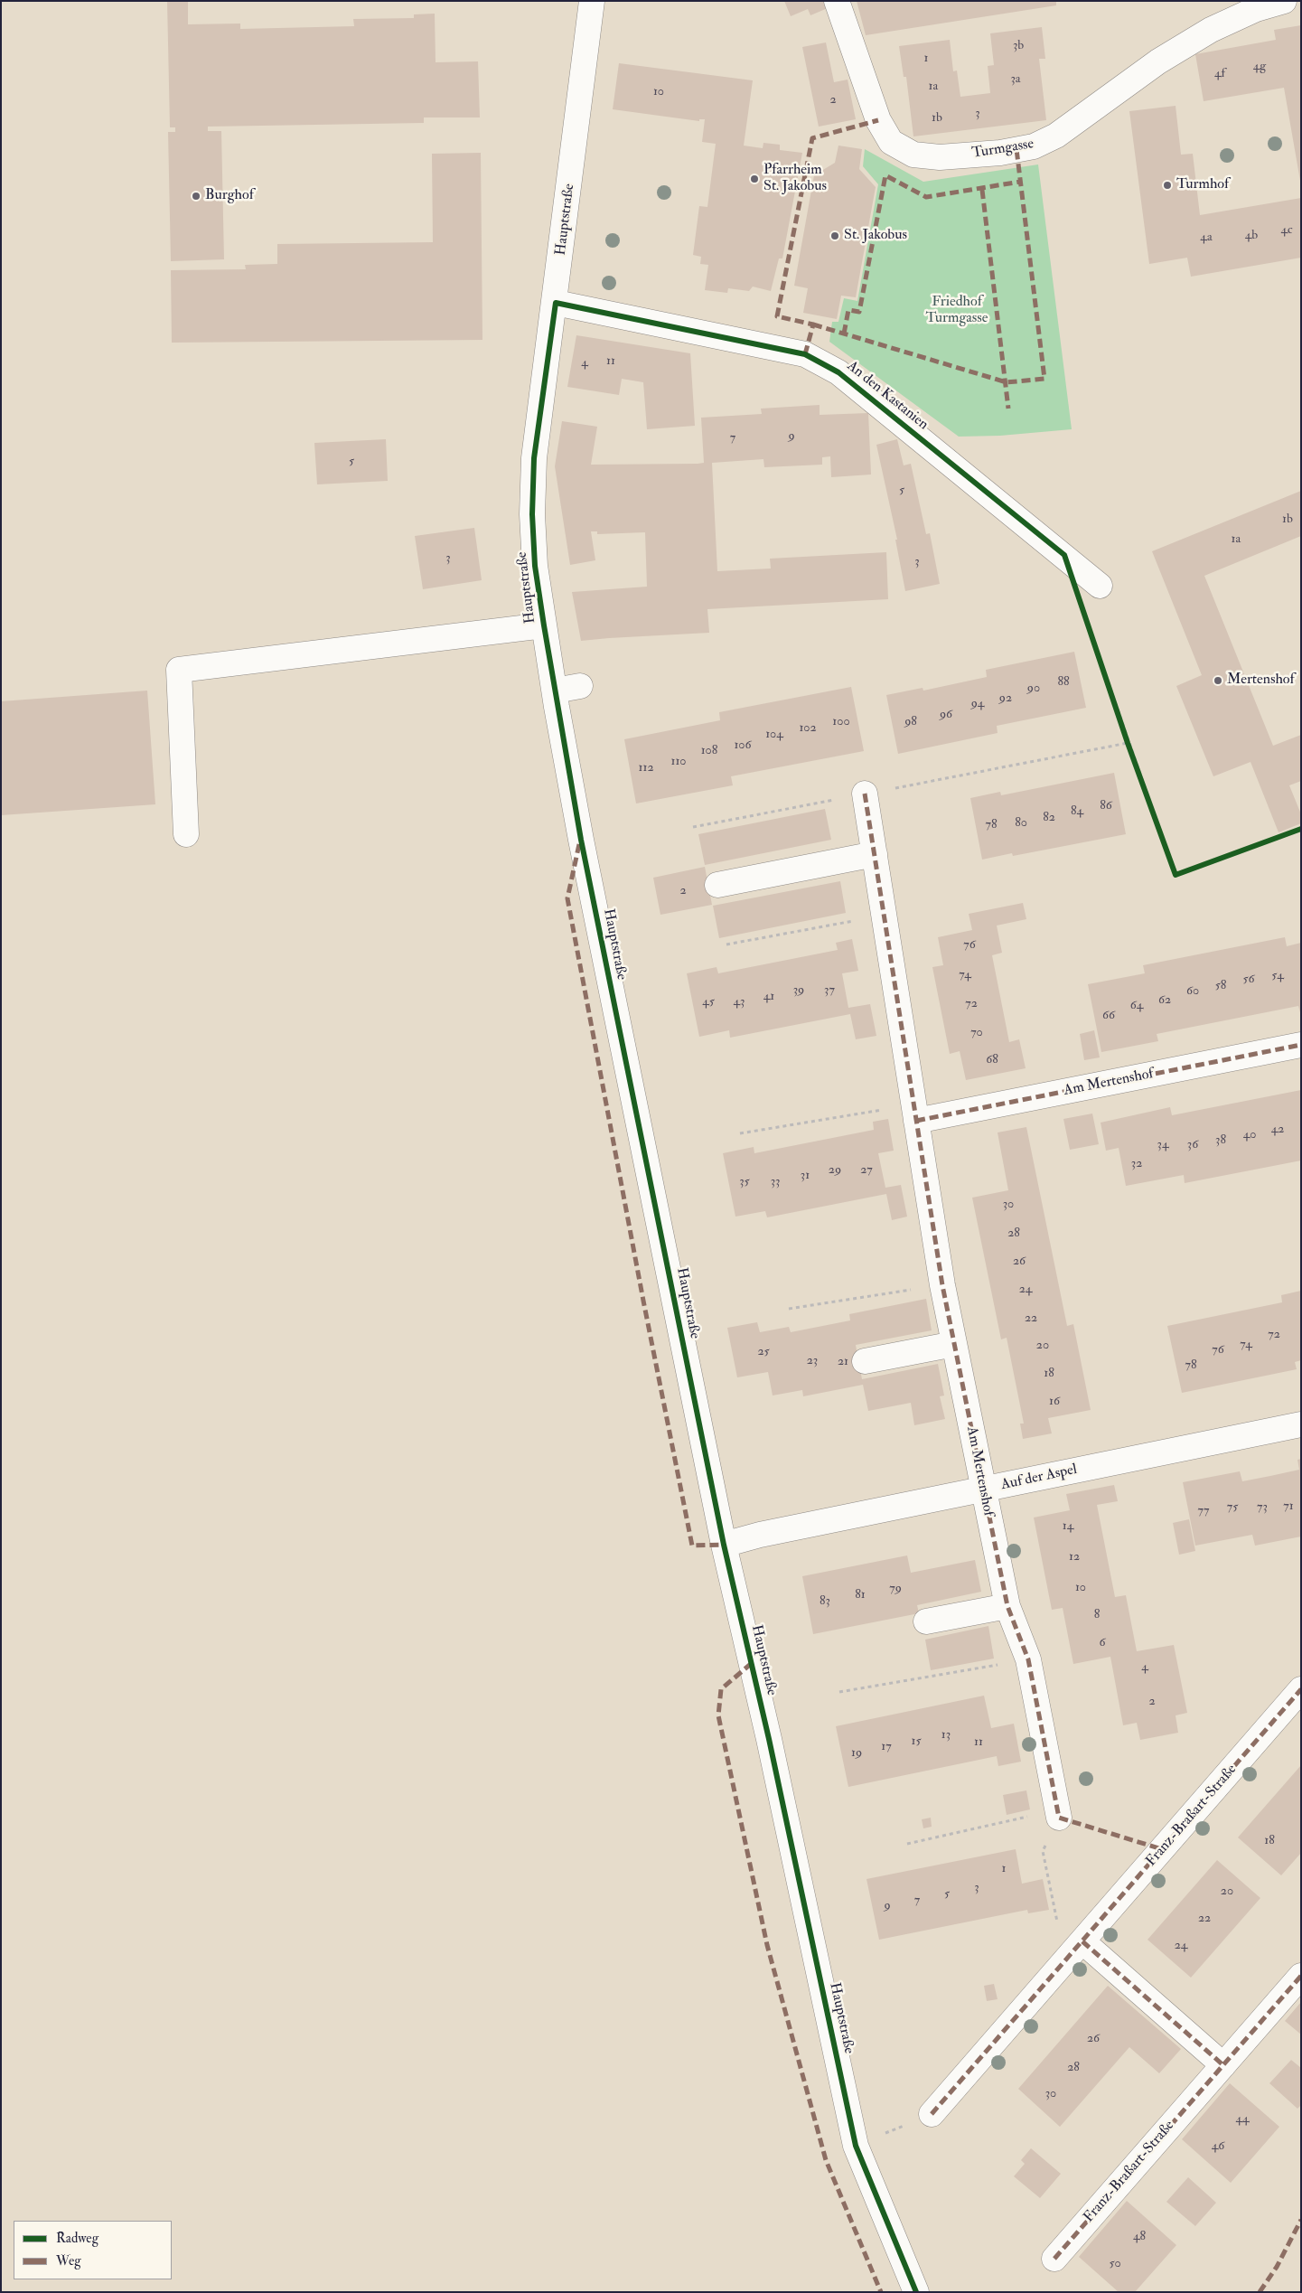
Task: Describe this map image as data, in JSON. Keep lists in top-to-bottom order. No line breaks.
{"streets":{"street":["Turmgasse","Hauptstraße","An den Kastanien","Am Mertenshof","Auf der Aspel","Franz-Braßart-Straße"]},"crossings":[["Hauptstraße","An den Kastanien"],["Hauptstraße","Auf der Aspel"],["Am Mertenshof","Auf der Aspel"]],"parks":["Friedhof Turmgasse"],"places":["Pfarrheim St. Jakobus","Turmhof","Burghof","St. Jakobus","Mertenshof"],"house_numbers":["3b","1","4g","4f","3a","1a","10","2","3","1b","4c","4b","4a","11","4","9","7","5","5","1b","1a","3","3","88","90","92","94","96","100","98","102","104","106","108","110","112","86","84","82","80","78","2","76","74","54","56","58","39","37","60","41","62","45","43","72","64","66","70","68","42","40","38","34","36","32","29","27","31","35","33","30","28","26","24","22","72","74","20","76","25","23","21","78","18","16","71","75","73","77","14","12","10","79","81","83","8","6","4","2","13","15","11","17","19","18","1","3","20","5","7","9","22","24","26","28","30","44","46","48","50"],"legend":["Radweg","Weg"]}
